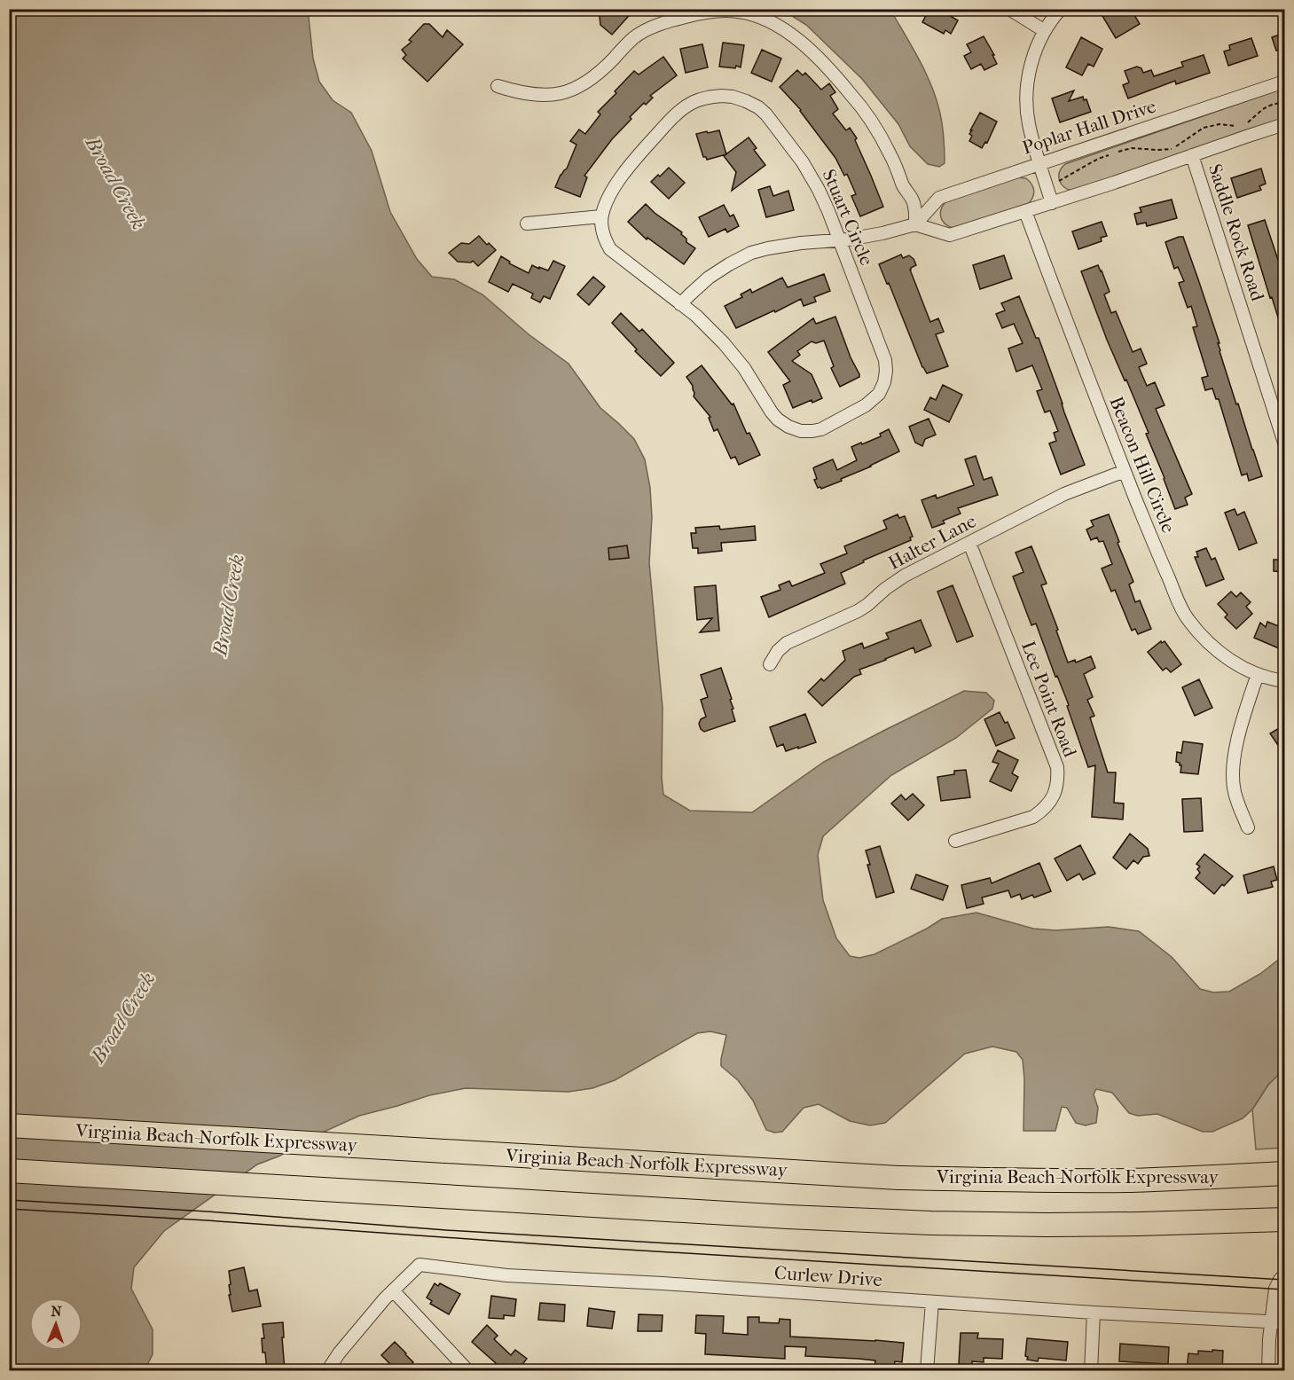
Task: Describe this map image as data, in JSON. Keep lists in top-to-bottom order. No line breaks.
{"streets":{"highway":["Virginia Beach-Norfolk Expressway"],"street":["Poplar Hall Drive","Stuart Circle","Saddle Rock Road","Beacon Hill Circle","Halter Lane","Lee Point Road","Curlew Drive"]},"crossings":[["Beacon Hill Circle","Halter Lane"],["Halter Lane","Lee Point Road"]],"water":["Broad Creek"],"north":"top"}
